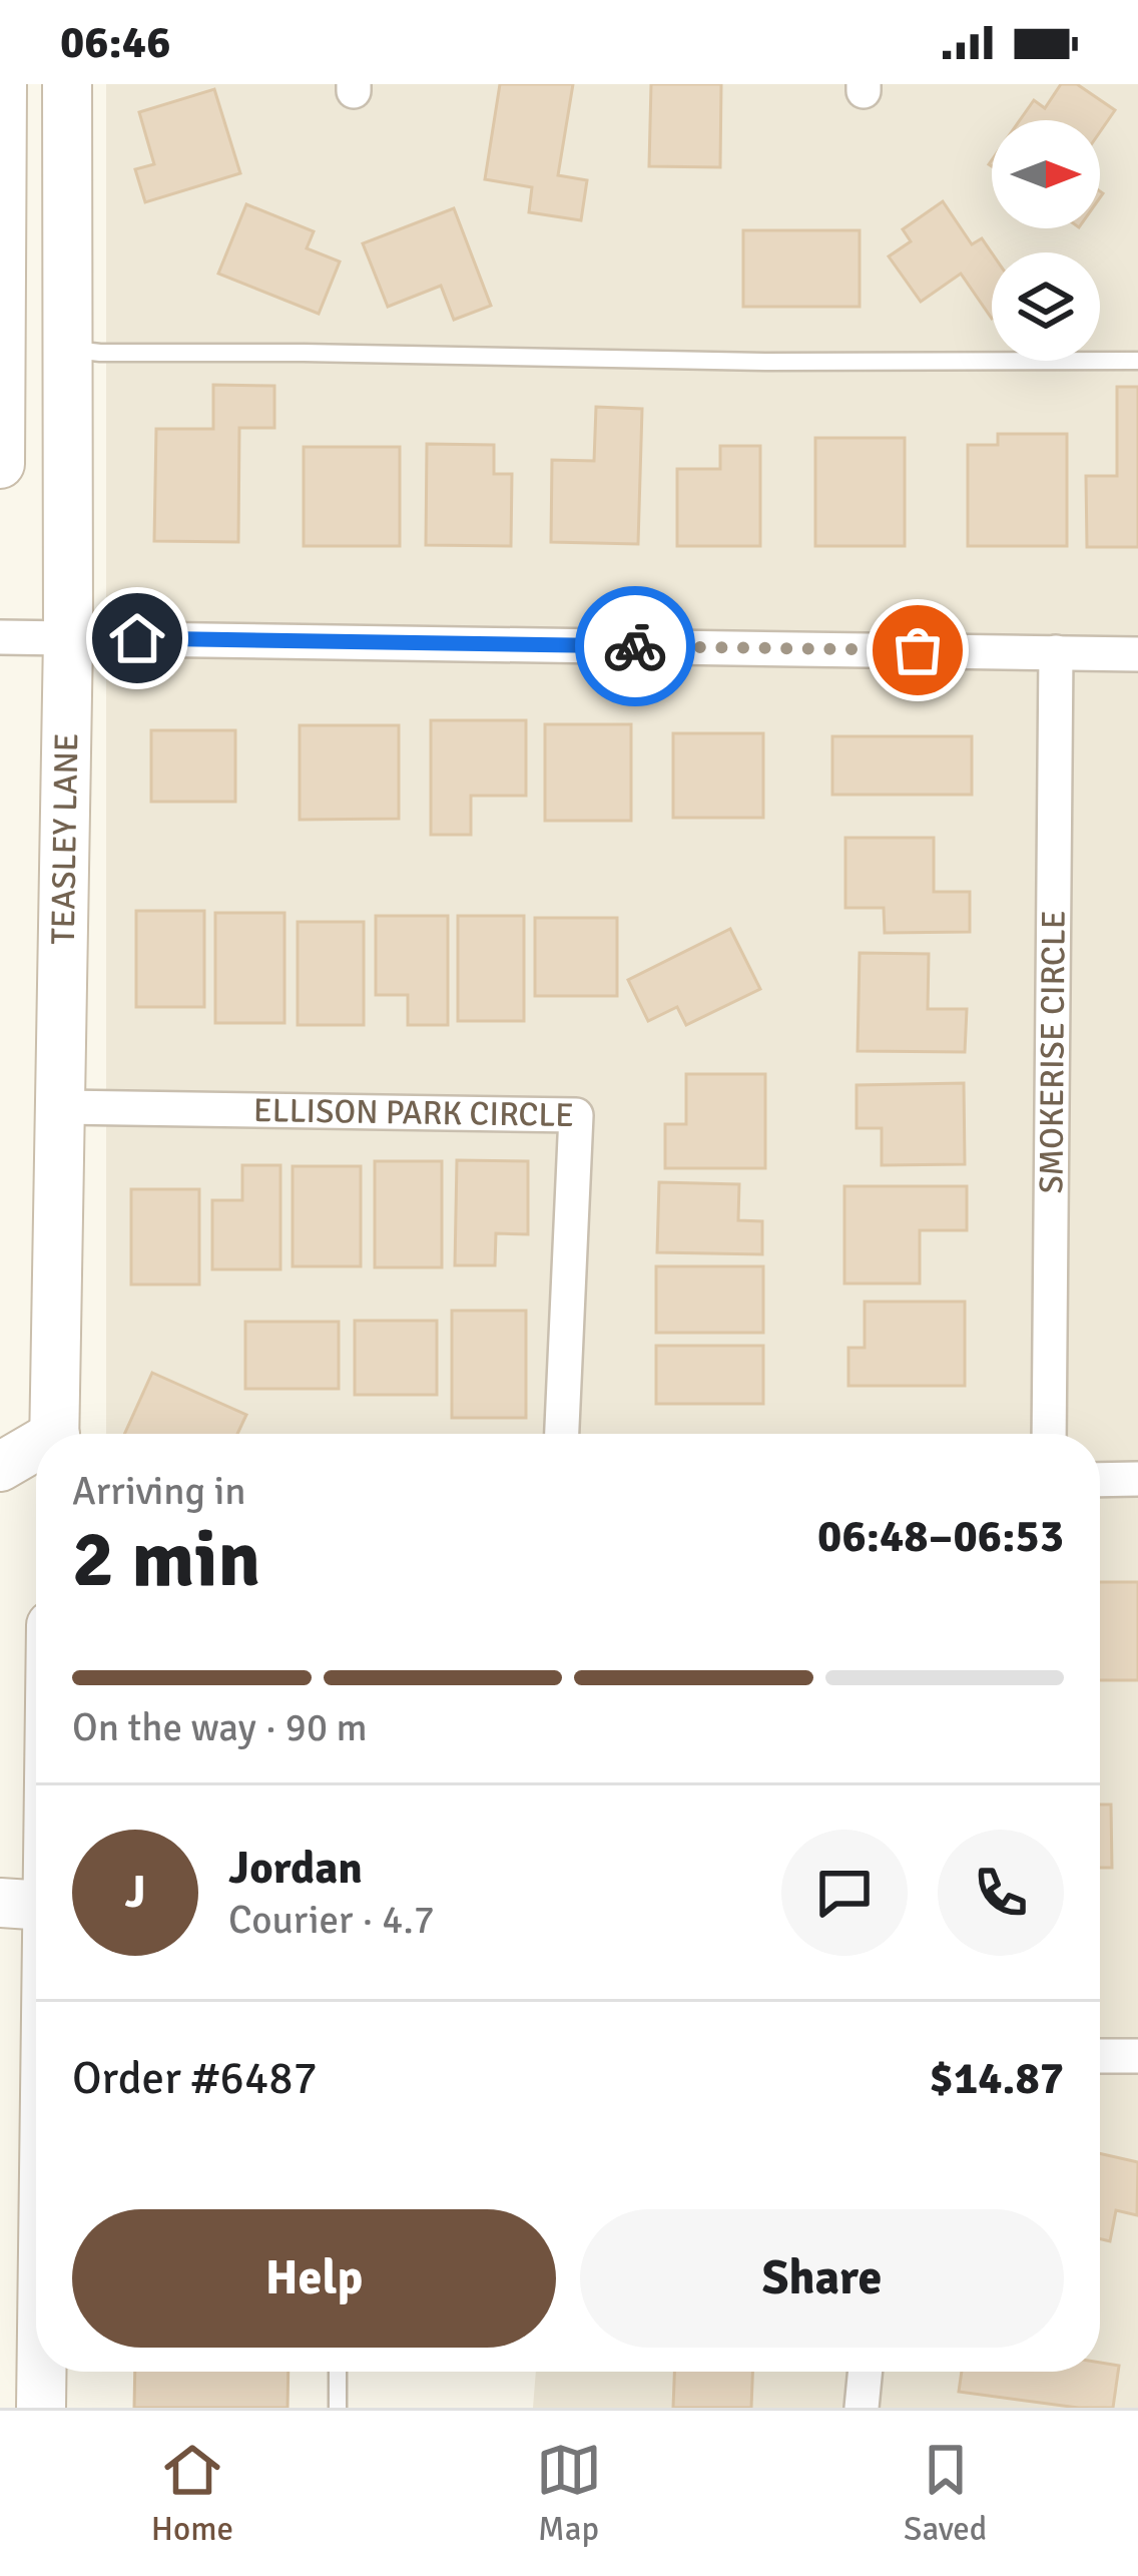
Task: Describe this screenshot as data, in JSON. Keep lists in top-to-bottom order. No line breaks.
{"streets":{"main road":["TEASLEY LANE"],"street":["SMOKERISE CIRCLE","ELLISON PARK CIRCLE"]},"crossings":[["TEASLEY LANE","ELLISON PARK CIRCLE"]],"north":"right","page":{"status":"06:46","heading":["2 min","Arriving in","06:48–06:53"],"panel":["Jordan","Courier · 4.7","Order #6487","$14.87"],"bar":"On the way · 90 m","round":"J","buttons":["Help","Share"],"tabs":["Home","Map","Saved"]}}
